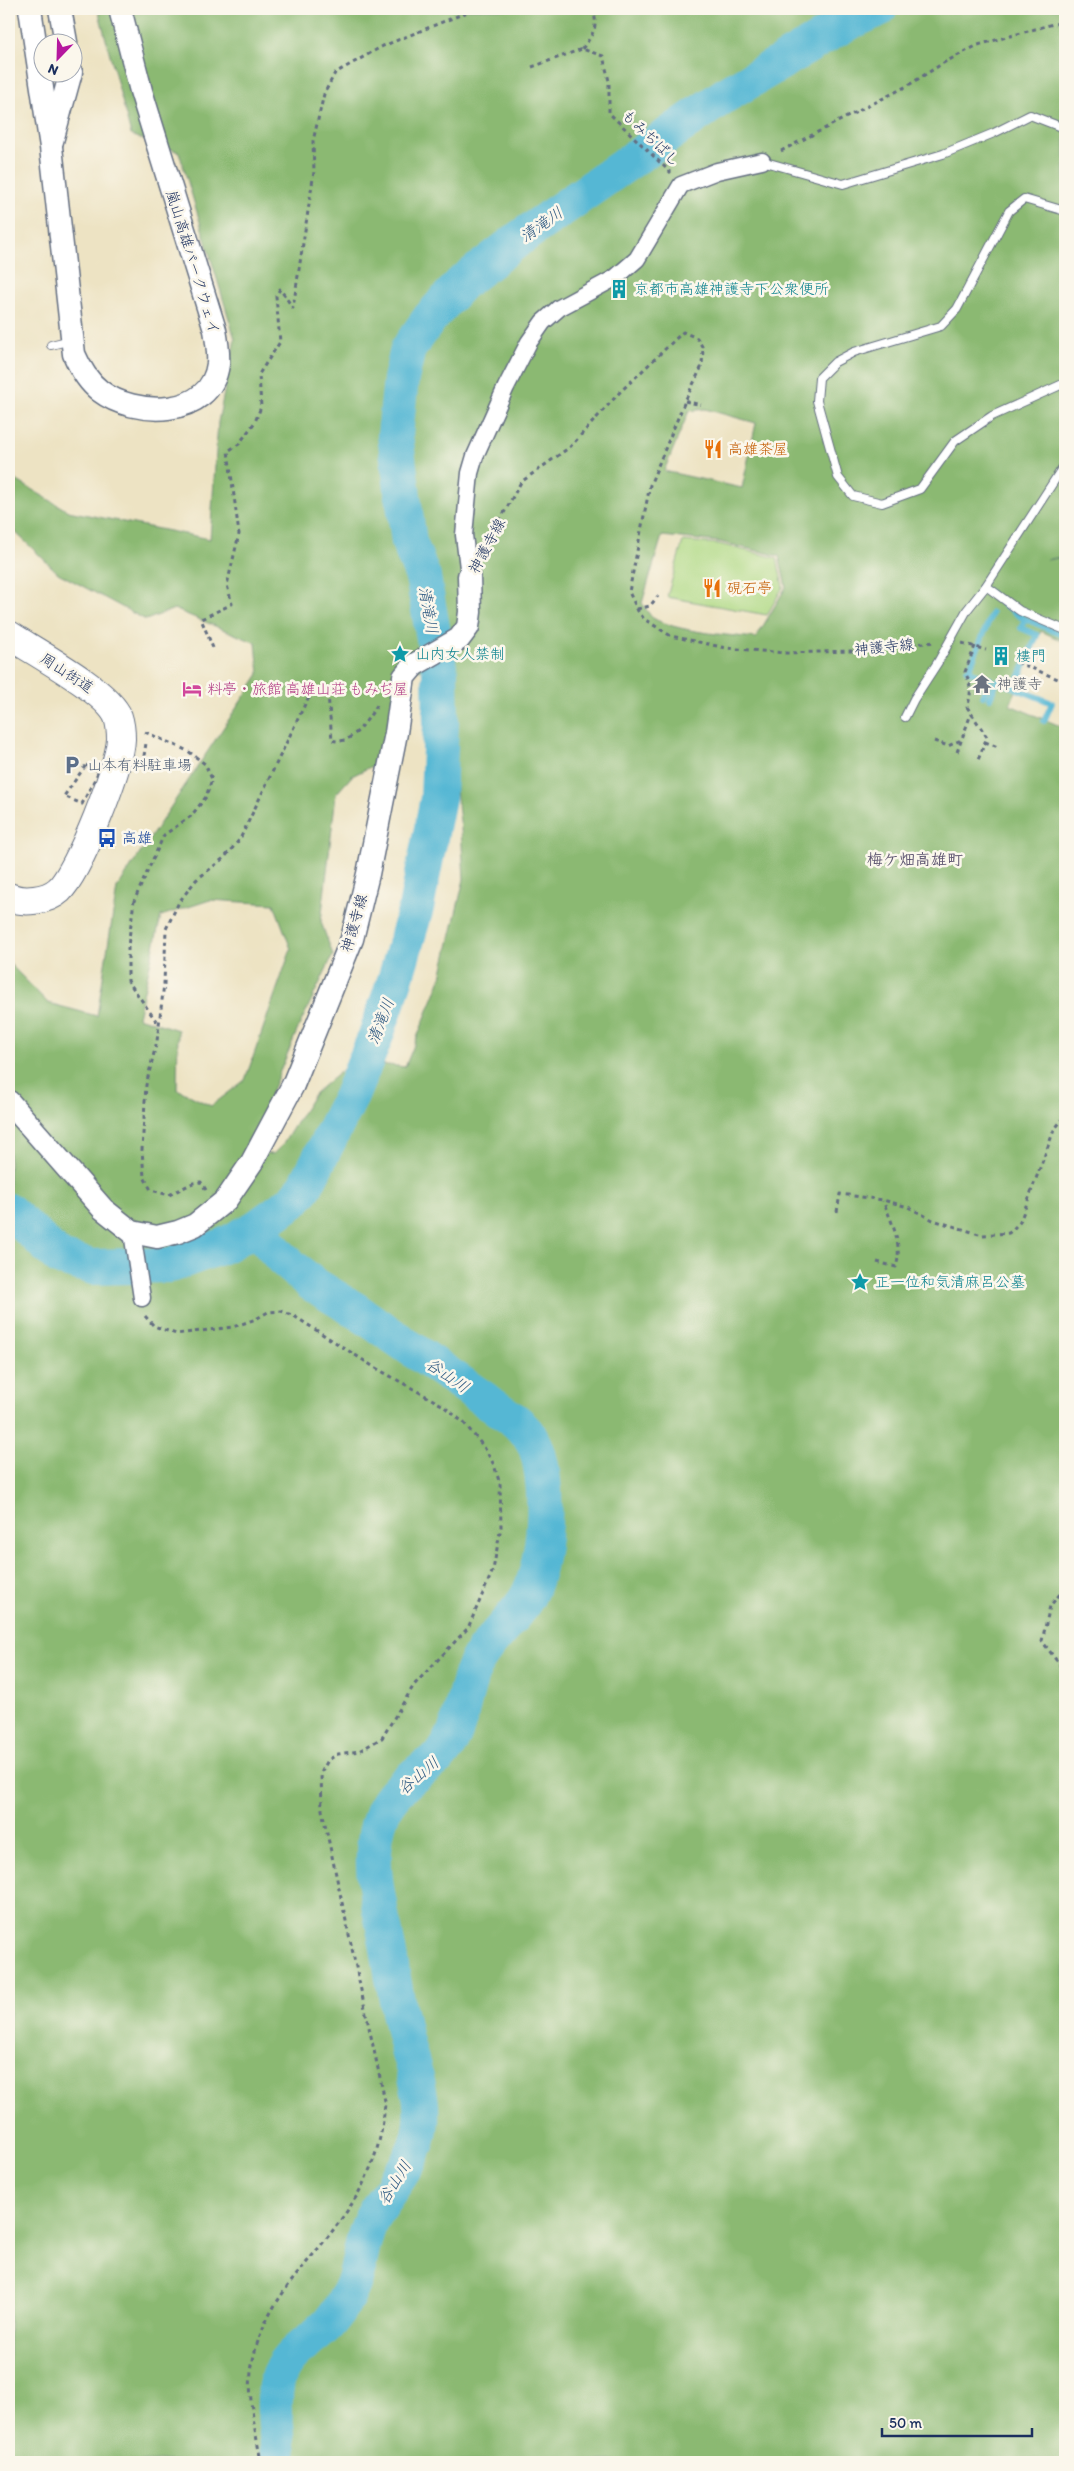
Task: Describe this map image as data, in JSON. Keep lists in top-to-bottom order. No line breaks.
{"streets":{"highway":["周山街道"],"street":["嵐山高雄パークウェイ","神護寺線"],"path":["もみぢばし"]},"districts":["梅ケ畑高雄町"],"water":["清滝川","谷山川"],"places":{"building":["京都市高雄神護寺下公衆便所","樓門"],"restaurant":["高雄茶屋","硯石亭"],"place":["山内女人禁制","正一位和気清麻呂公墓"],"temple":["神護寺"],"hotel":["料亭・旅館 高雄山荘 もみぢ屋"],"parking":["山本有料駐車場"],"bus stop":["高雄"]},"scale_bar":"50 m","north":"bottom left"}
